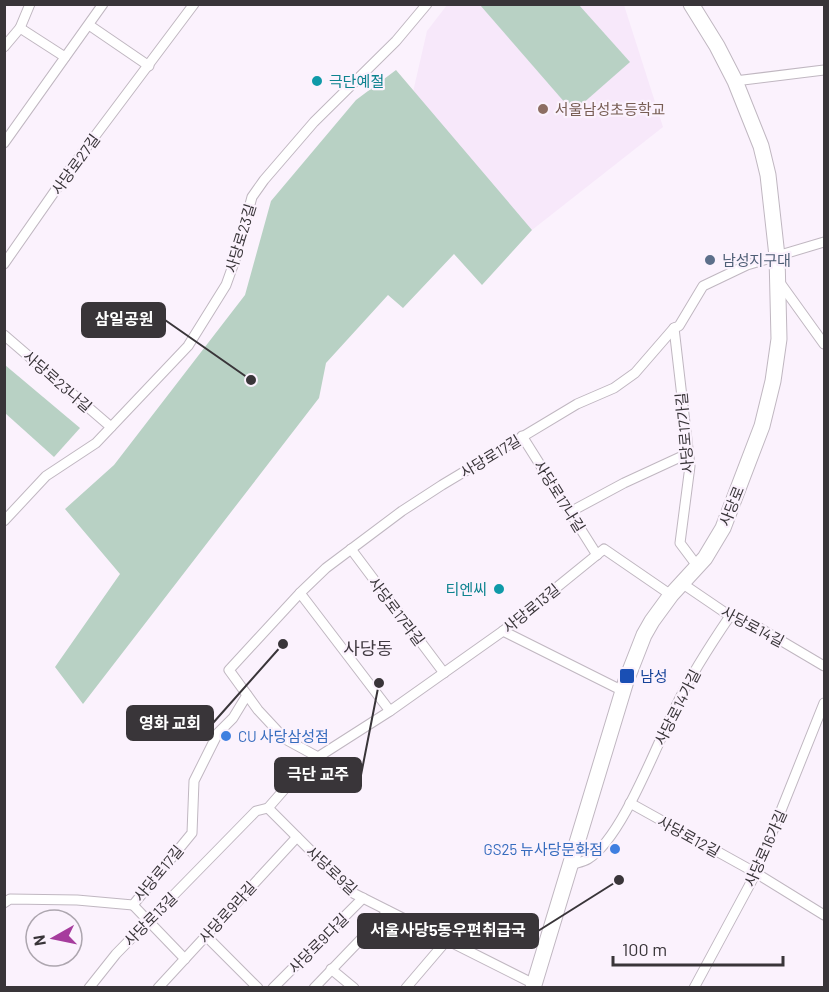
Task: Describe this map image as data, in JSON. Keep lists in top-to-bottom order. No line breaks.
{"streets":{"main road":["사당로"],"street":["사당로27길","사당로23길","사당로23나길","사당로17가길","사당로17길","사당로17나길","사당로13길","사당로17라길","사당로14길","사당로14가길","사당로12길","사당로16가길","사당로9길","사당로9라길","사당로9다길"]},"crossings":[["사당로23길","사당로23나길"],["사당로17가길","사당로17길"],["사당로17가길","사당로"],["사당로17길","사당로17나길"],["사당로17길","사당로"],["사당로17길","사당로17라길"],["사당로17나길","사당로13길"],["사당로","사당로14길"],["사당로","사당로9길"],["사당로13길","사당로17라길"],["사당로13길","사당로9길"],["사당로14길","사당로14가길"],["사당로14가길","사당로12길"],["사당로12길","사당로16가길"],["사당로9길","사당로9라길"],["사당로9길","사당로9다길"]],"districts":["사당동"],"places":{"other":["극단예절","서울남성초등학교","남성지구대","삼일공원","티엔씨","영화 교회","극단 교주","CU 사당삼성점","GS25 뉴사당문화점","서울사당5동우편취급국"],"transit":["남성"]},"scale_bar":"100 m","north":"left"}
